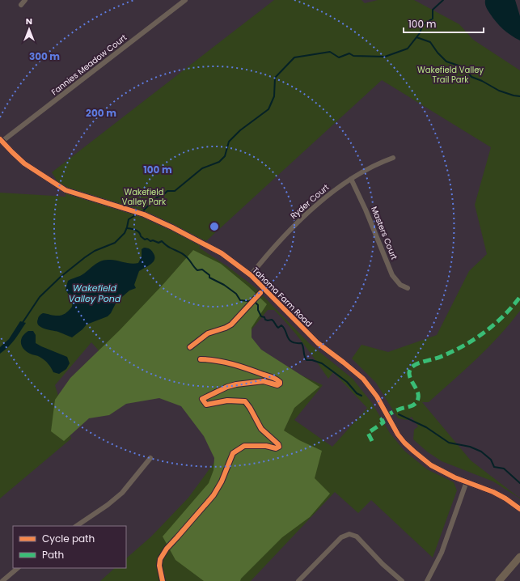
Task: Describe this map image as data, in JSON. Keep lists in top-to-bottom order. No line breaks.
{"streets":{"street":["Fannies Meadow Court","Ryder Court","Masters Court","Tahoma Farm Road"]},"crossings":[["Fannies Meadow Court","Tahoma Farm Road"],["Ryder Court","Masters Court"],["Ryder Court","Tahoma Farm Road"]],"water":["Wakefield Valley Pond"],"parks":["Wakefield Valley Trail Park","Wakefield Valley Park"],"legend":["Cycle path","Path"],"scale_bar":"100 m","north":"top","rings":["300 m","200 m","100 m"]}
